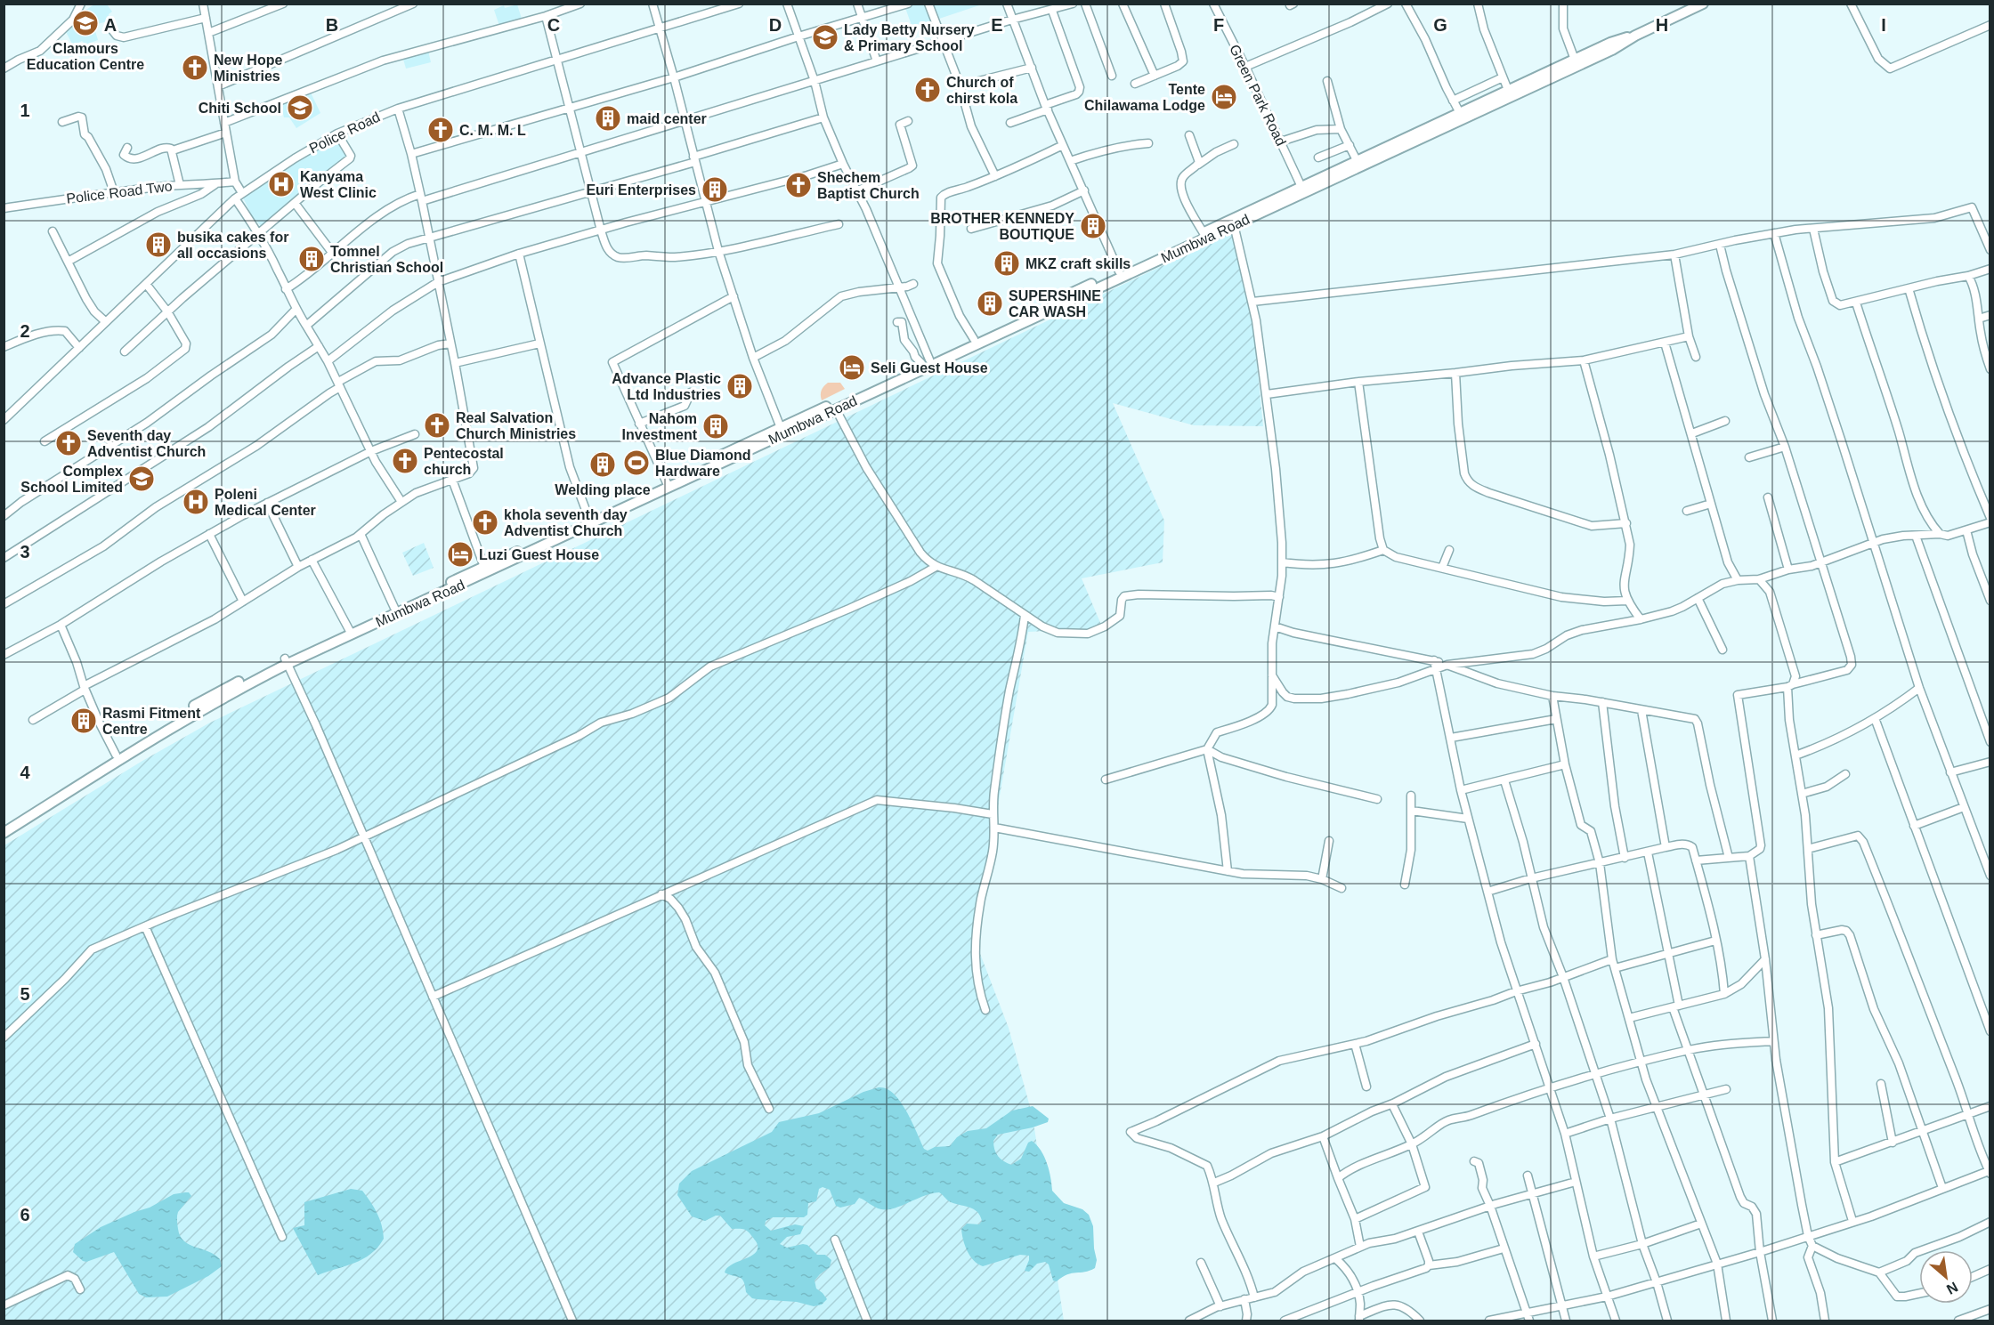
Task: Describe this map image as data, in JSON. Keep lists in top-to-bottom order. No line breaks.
{"streets":{"main road":["Mumbwa Road"],"street":["Green Park Road","Police Road","Police Road Two"]},"crossings":[["Green Park Road","Mumbwa Road"]],"places":{"school or university":["Clamours Education Centre","Lady Betty Nursery & Primary School","Chiti School","Complex School Limited"],"church":["New Hope Ministries","Church of chirst kola","C. M. M. L","Shechem Baptist Church","Real Salvation Church Ministries","Seventh day Adventist Church","Pentecostal church","khola seventh day Adventist Church"],"hotel":["Tente Chilawama Lodge","Seli Guest House","Luzi Guest House"],"building":["maid center","Euri Enterprises","BROTHER KENNEDY BOUTIQUE","busika cakes for all occasions","Tomnel Christian School","MKZ craft skills","SUPERSHINE CAR WASH","Advance Plastic Ltd Industries","Nahom Investment","Welding place","Rasmi Fitment Centre"],"hospital":["Kanyama West Clinic","Poleni Medical Center"],"sports":["Blue Diamond Hardware"]},"north":"bottom right","grid":{"columns":["A","B","C","D","E","F","G","H","I"],"rows":["1","2","3","4","5","6"]}}
